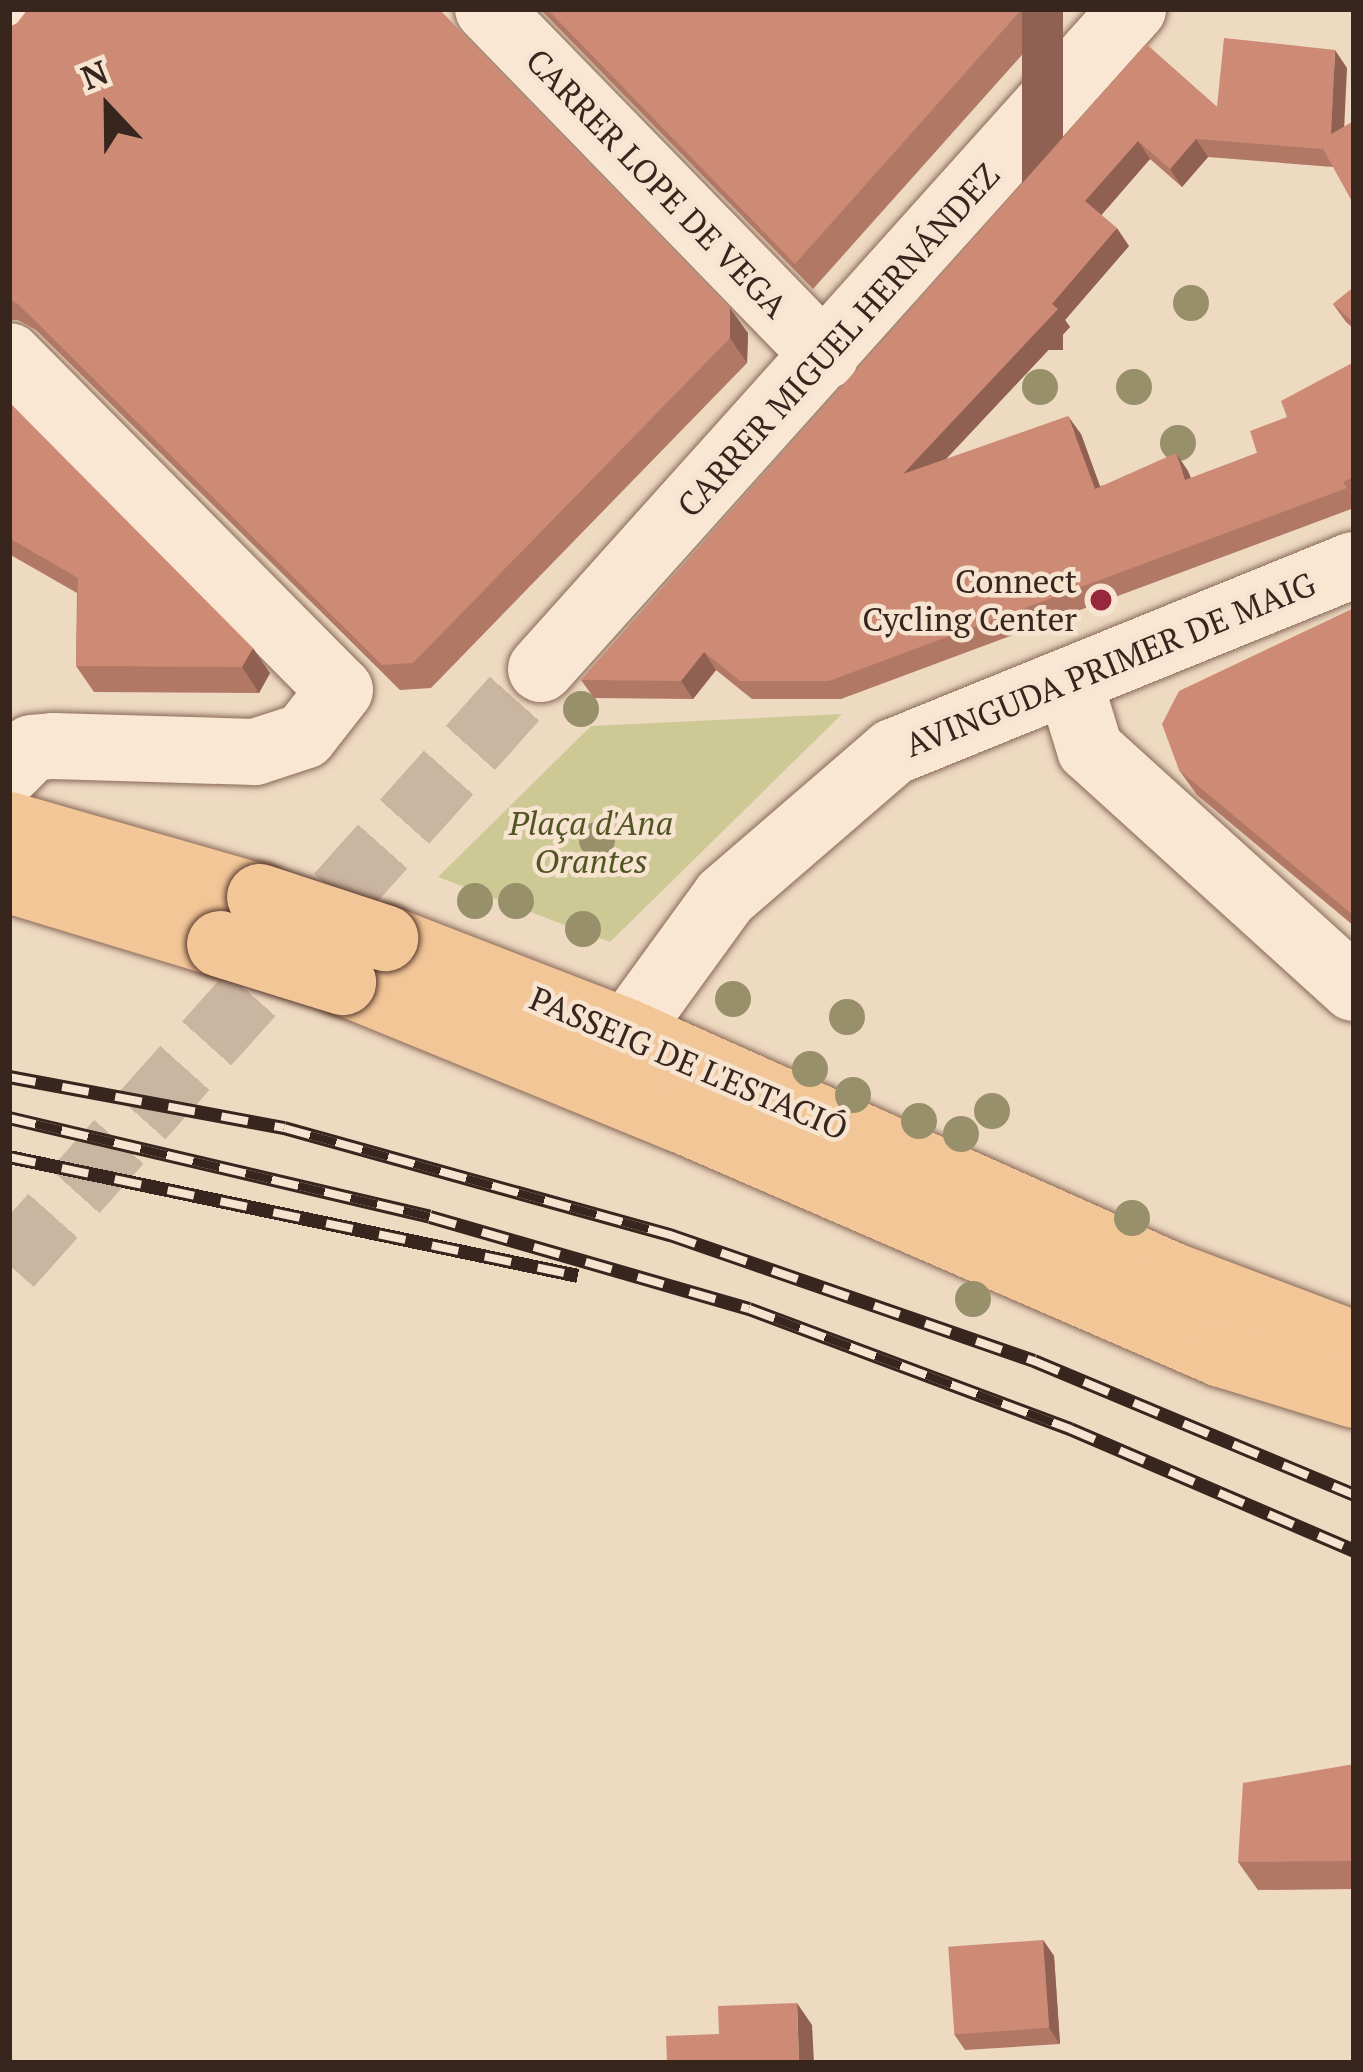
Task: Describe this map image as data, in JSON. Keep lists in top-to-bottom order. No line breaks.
{"streets":{"main road":["PASSEIG DE L'ESTACIÓ"],"street":["CARRER LOPE DE VEGA","CARRER MIGUEL HERNÁNDEZ","AVINGUDA PRIMER DE MAIG"]},"crossings":[["CARRER LOPE DE VEGA","CARRER MIGUEL HERNÁNDEZ"],["AVINGUDA PRIMER DE MAIG","PASSEIG DE L'ESTACIÓ"]],"parks":["Plaça d'Ana Orantes"],"places":["Connect Cycling Center"],"north":"top"}
